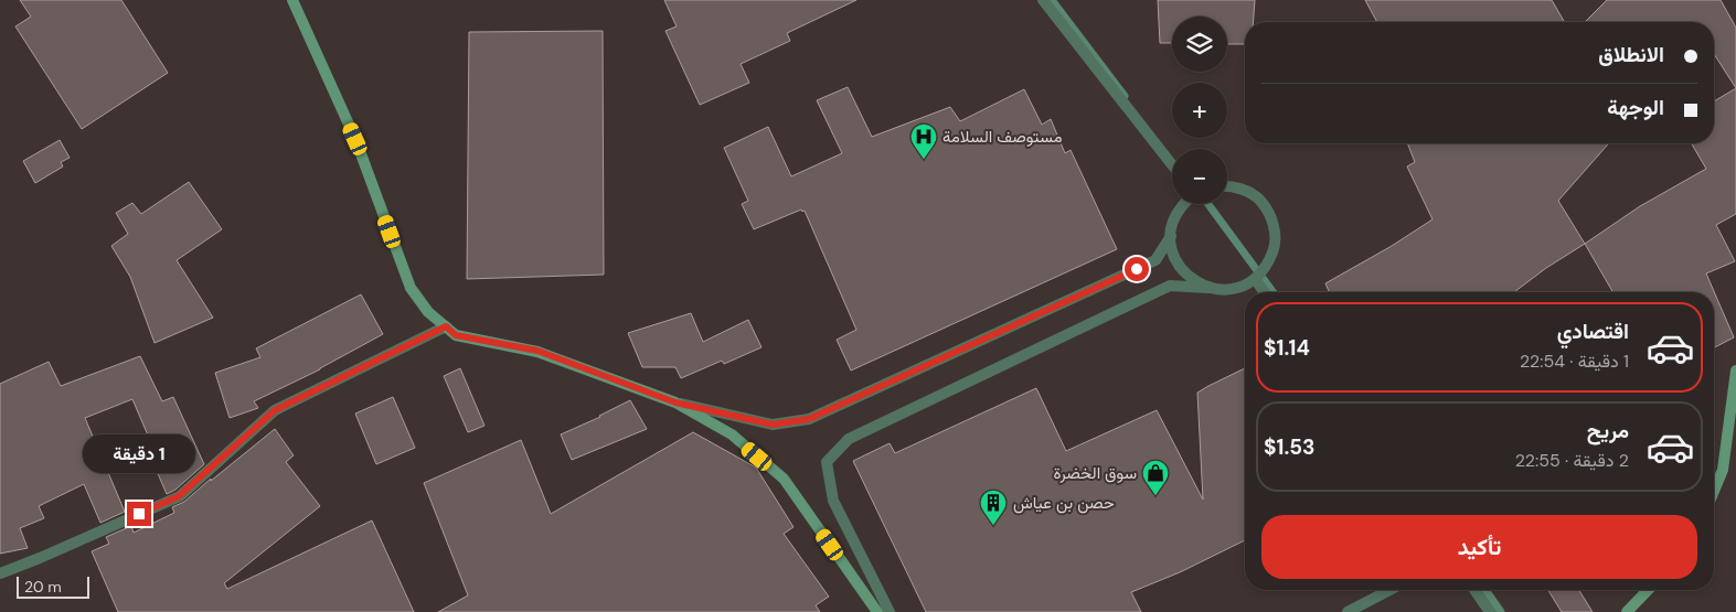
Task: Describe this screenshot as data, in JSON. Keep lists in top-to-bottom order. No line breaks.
{"places":{"hospital":["مستوصف السلامة"],"shop":["سوق الخضرة"],"building":["حصن بن عياش"]},"scale_bar":"20 m","page":{"map_buttons":["+","−"],"banner":["الانطلاق","الوجهة"],"list":[{"name":"اقتصادي","note":"1 دقيقة · 22:54","value":"$1.14"},{"name":"مريح","note":"2 دقيقة · 22:55","value":"$1.53"}],"bubble":"1 دقيقة","buttons":"تأكيد","scale":"20 m"}}
